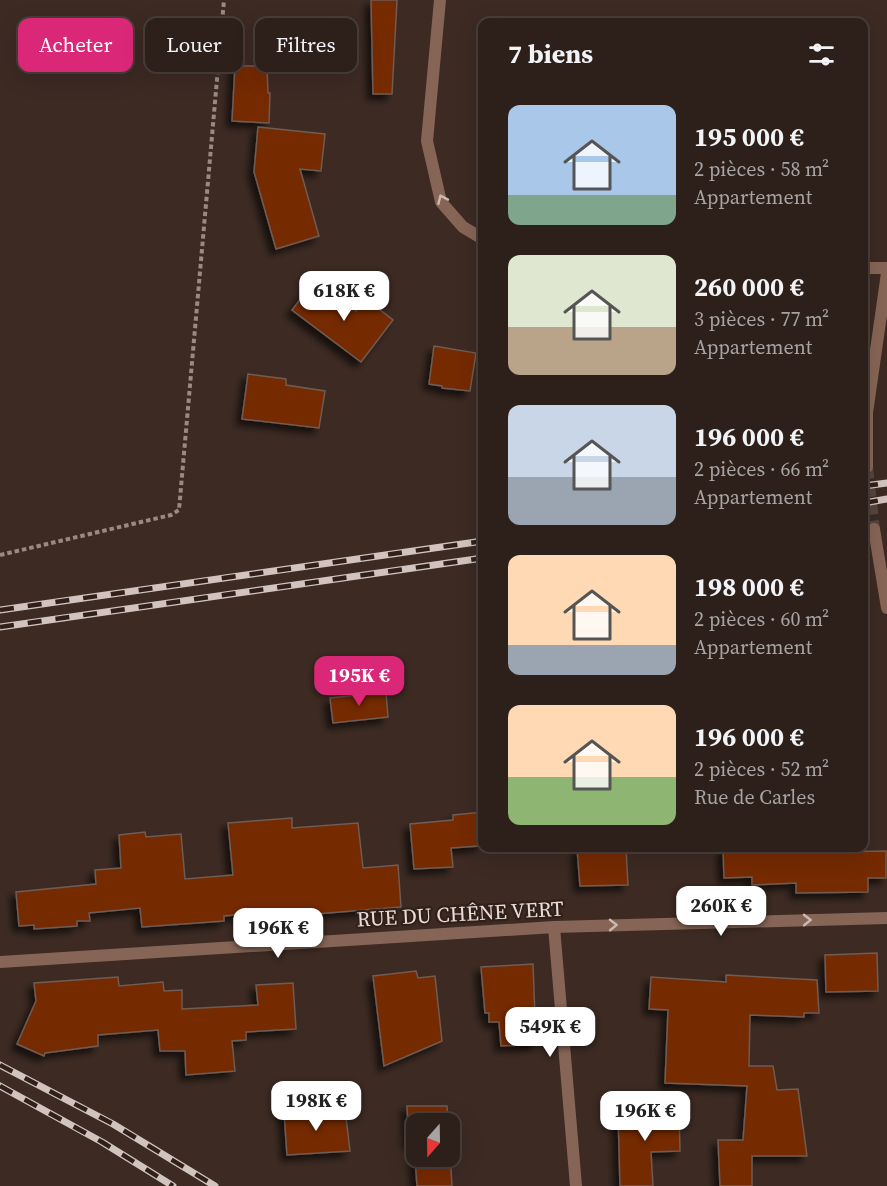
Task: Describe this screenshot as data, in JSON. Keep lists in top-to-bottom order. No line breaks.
{"streets":{"street":["RUE DU CHÊNE VERT"]},"one_way":["RUE DU CHÊNE VERT"],"north":"bottom","page":{"chip":["Acheter","Louer","Filtres"],"heading":"7 biens","list":[{"name":"195 000 €","note":"2 pièces · 58 m² · Appartement"},{"name":"260 000 €","note":"3 pièces · 77 m² · Appartement"},{"name":"196 000 €","note":"2 pièces · 66 m² · Appartement"},{"name":"198 000 €","note":"2 pièces · 60 m² · Appartement"},{"name":"196 000 €","note":"2 pièces · 52 m² · Rue de Carles"}],"price":["618K €","195K €","260K €","196K €","549K €","198K €","196K €"]}}
